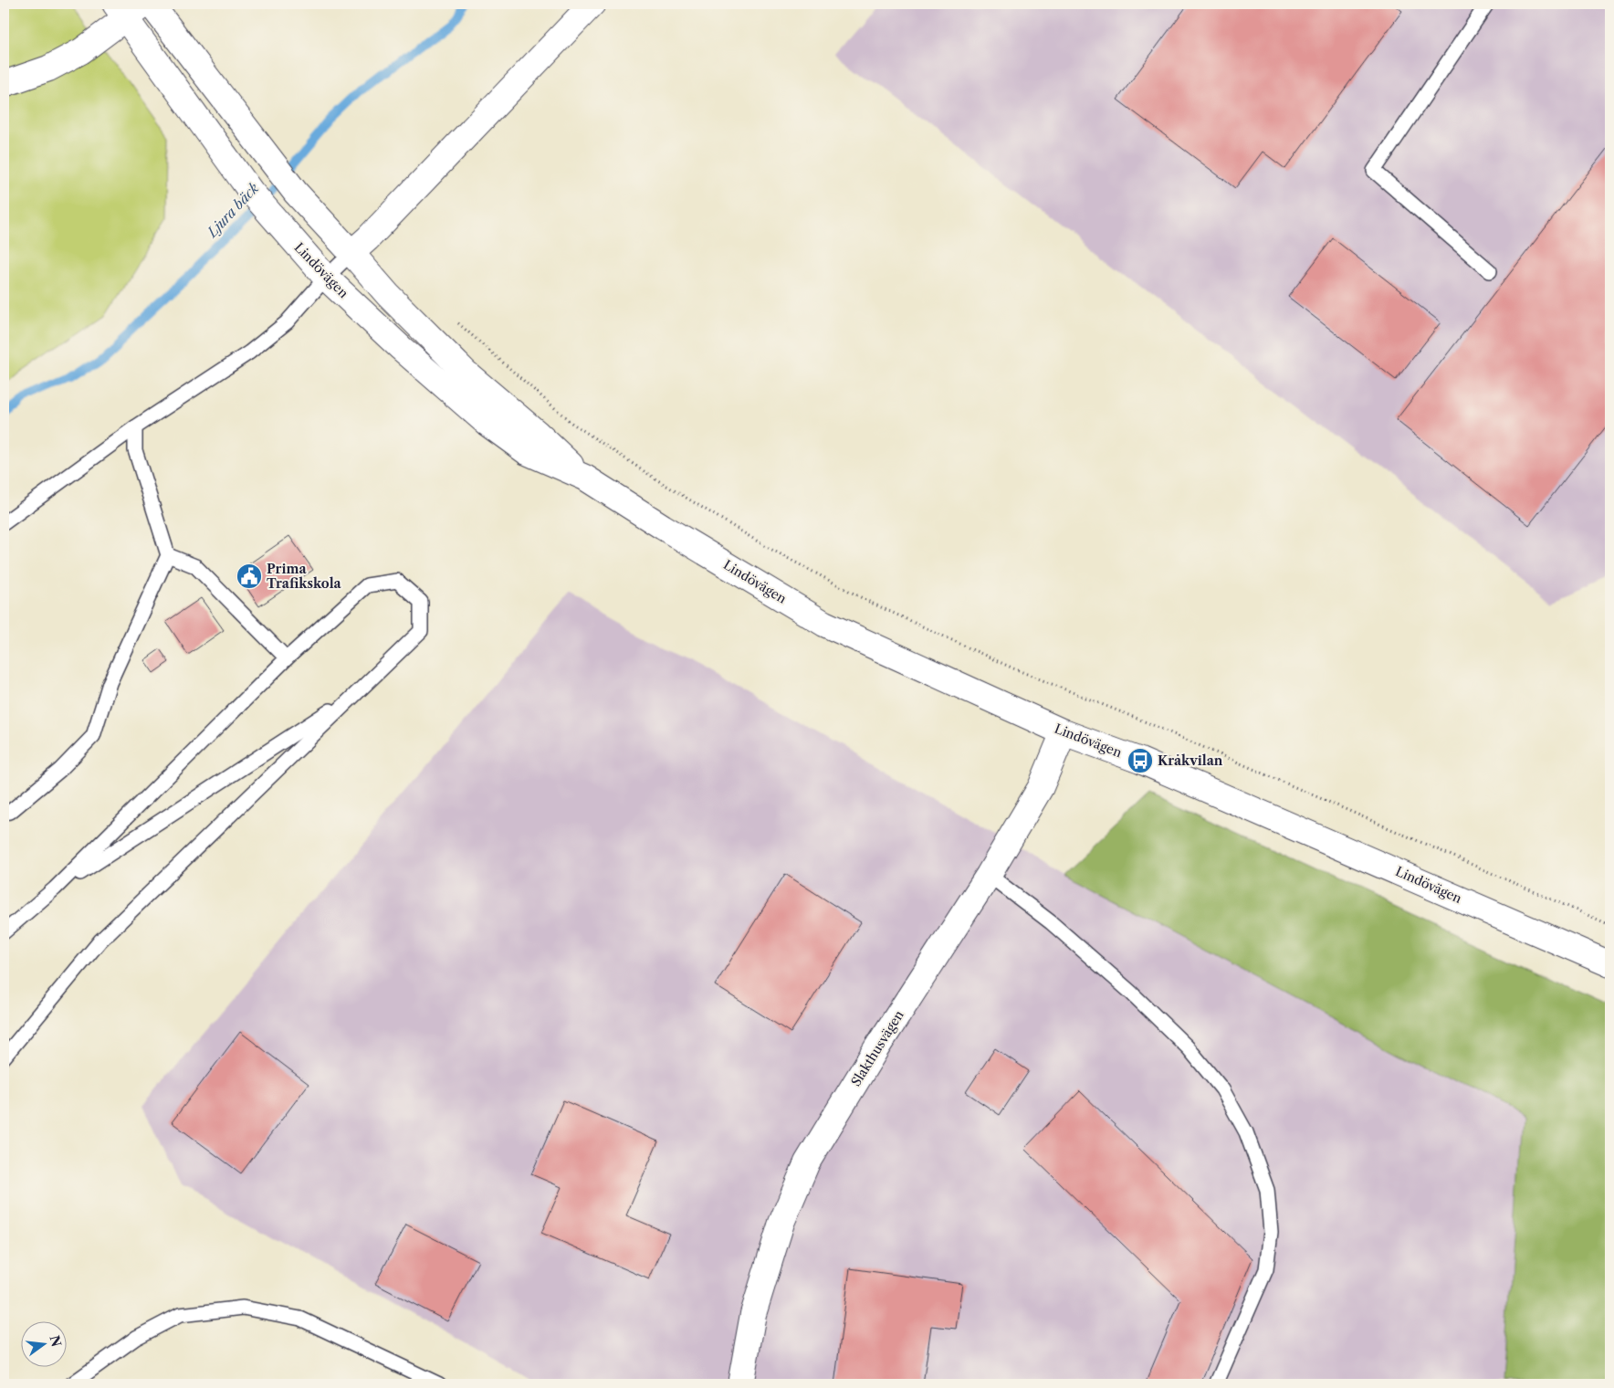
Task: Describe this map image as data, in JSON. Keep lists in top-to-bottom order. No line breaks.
{"streets":{"main road":["Lindövägen","Slakthusvägen"]},"crossings":[["Lindövägen","Slakthusvägen"]],"water":["Ljura bäck"],"places":{"public building":["Prima Trafikskola"],"bus stop":["Kråkvilan"]},"north":"right"}
